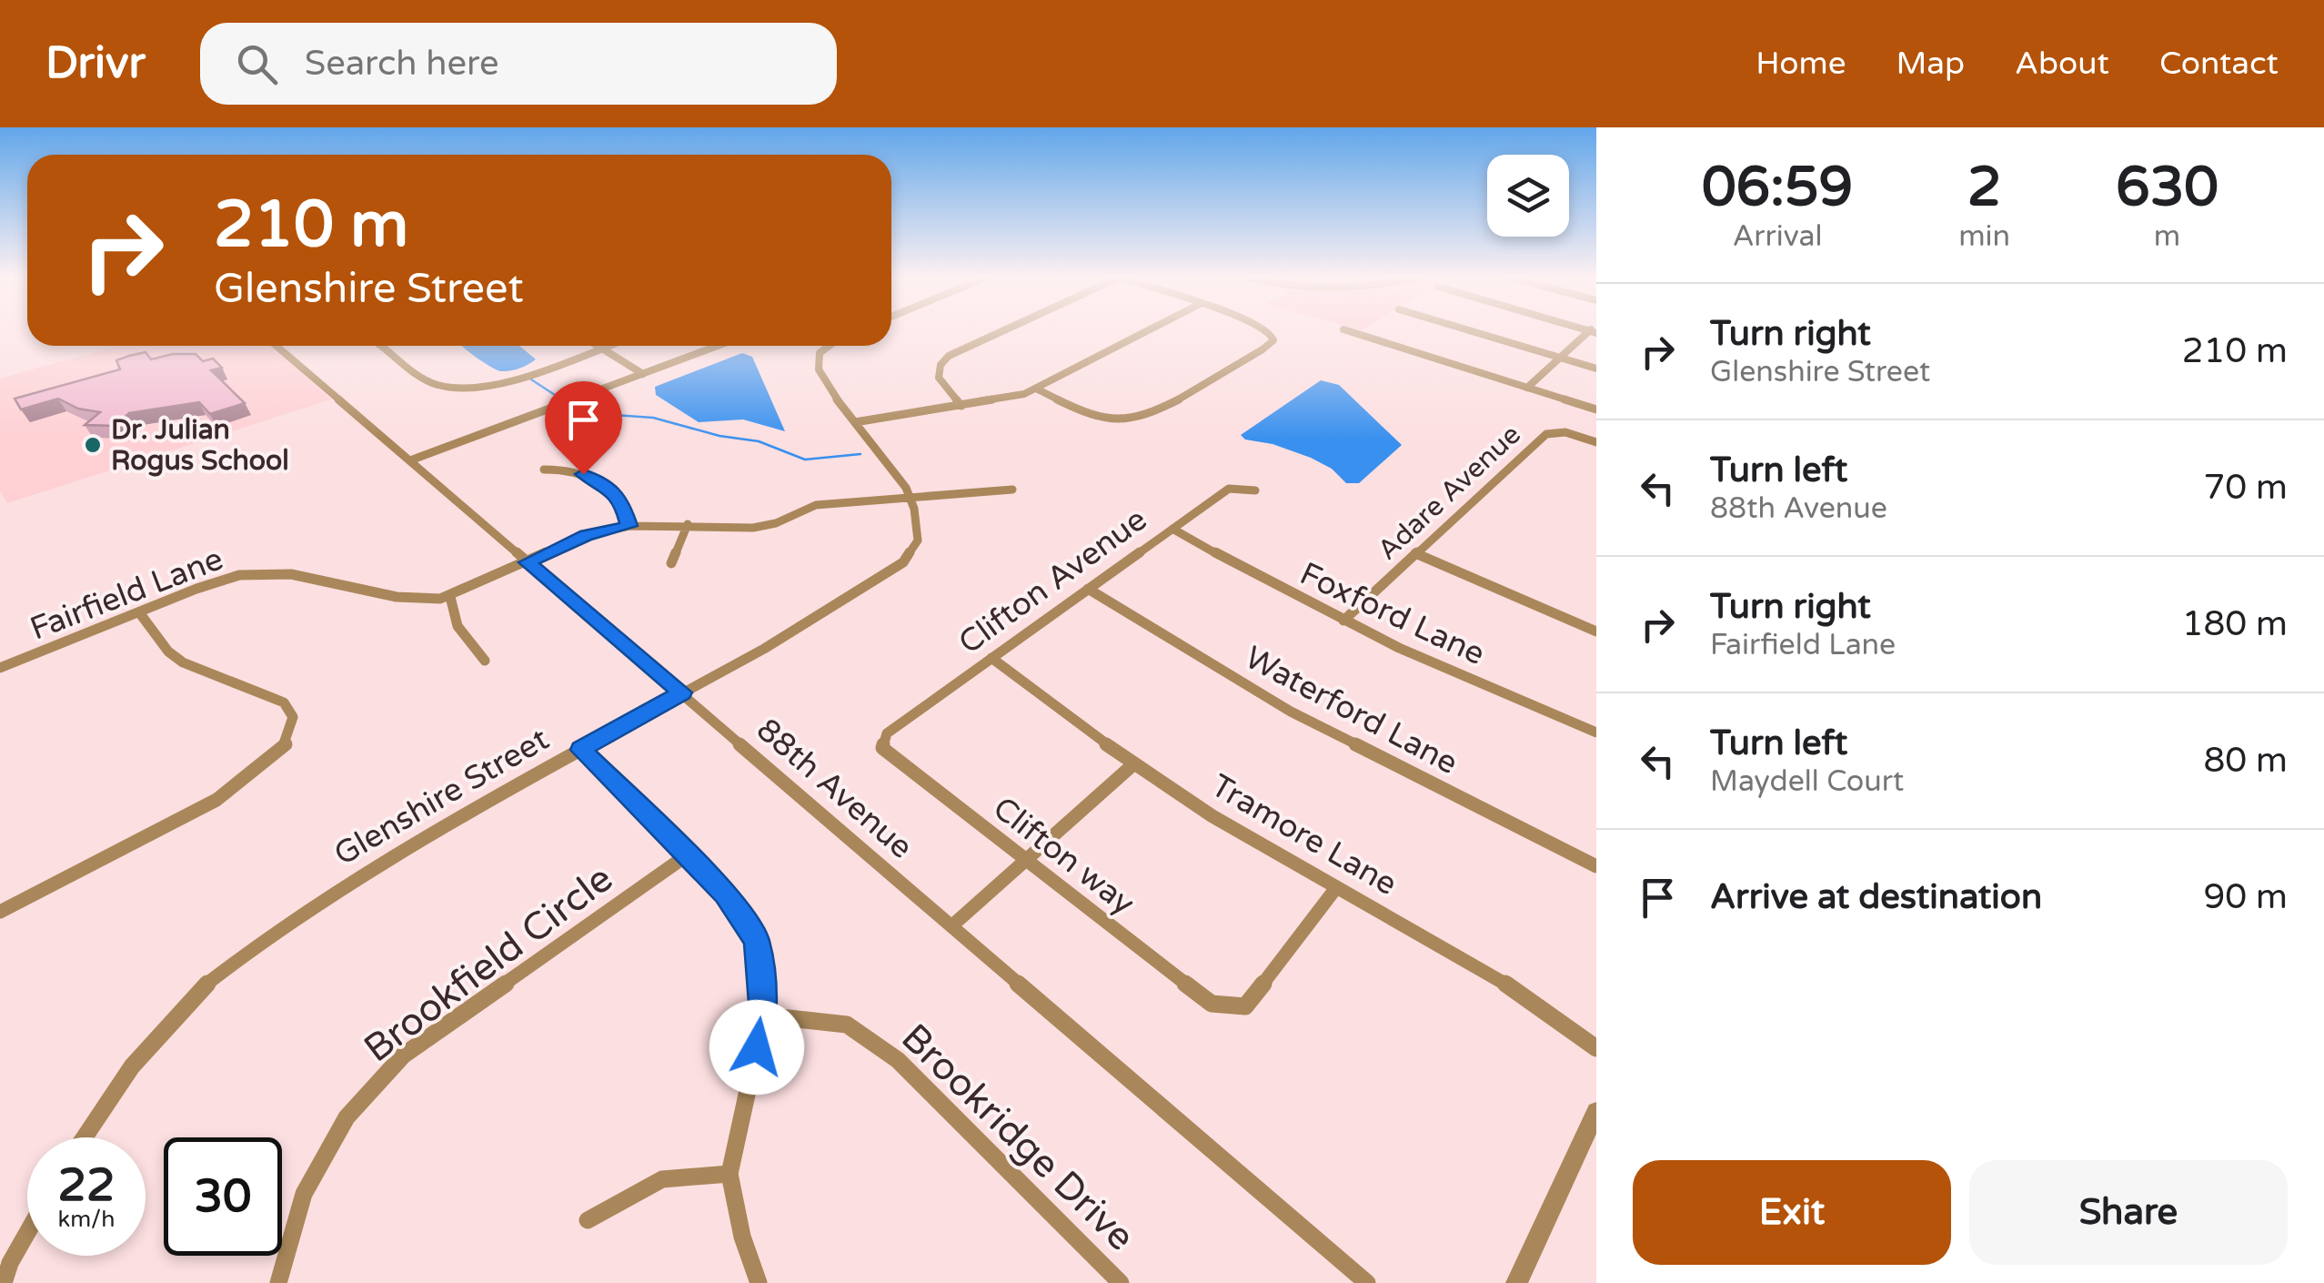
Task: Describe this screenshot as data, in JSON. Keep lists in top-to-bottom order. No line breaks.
{"streets":{"street":["Adare Avenue","Clifton Avenue","Fairfield Lane","Foxford Lane","Waterford Lane","88th Avenue","Glenshire Street","Tramore Lane","Clifton way","Brookfield Circle","Brookridge Drive"]},"crossings":[["Adare Avenue","Foxford Lane"],["Clifton Avenue","Foxford Lane"],["Clifton Avenue","Waterford Lane"],["Clifton Avenue","Tramore Lane"],["Clifton Avenue","Clifton way"],["Fairfield Lane","88th Avenue"],["Fairfield Lane","Glenshire Street"],["88th Avenue","Glenshire Street"],["Tramore Lane","Clifton way"]],"places":["Dr. Julian Rogus School"],"page":{"header":"Drivr","search":"Search here","nav":["Home","Map","About","Contact"],"eta":["06:59","Arrival","2","min","630","m"],"turn":["210 m","Glenshire Street"],"list":[{"name":"Turn right","note":"Glenshire Street","value":"210 m"},{"name":"Turn left","note":"88th Avenue","value":"70 m"},{"name":"Turn right","note":"Fairfield Lane","value":"180 m"},{"name":"Turn left","note":"Maydell Court","value":"80 m"},{"name":"Arrive at destination","value":"90 m"}],"speed":"22 km/h","limit":"30","buttons":["Exit","Share"]}}
